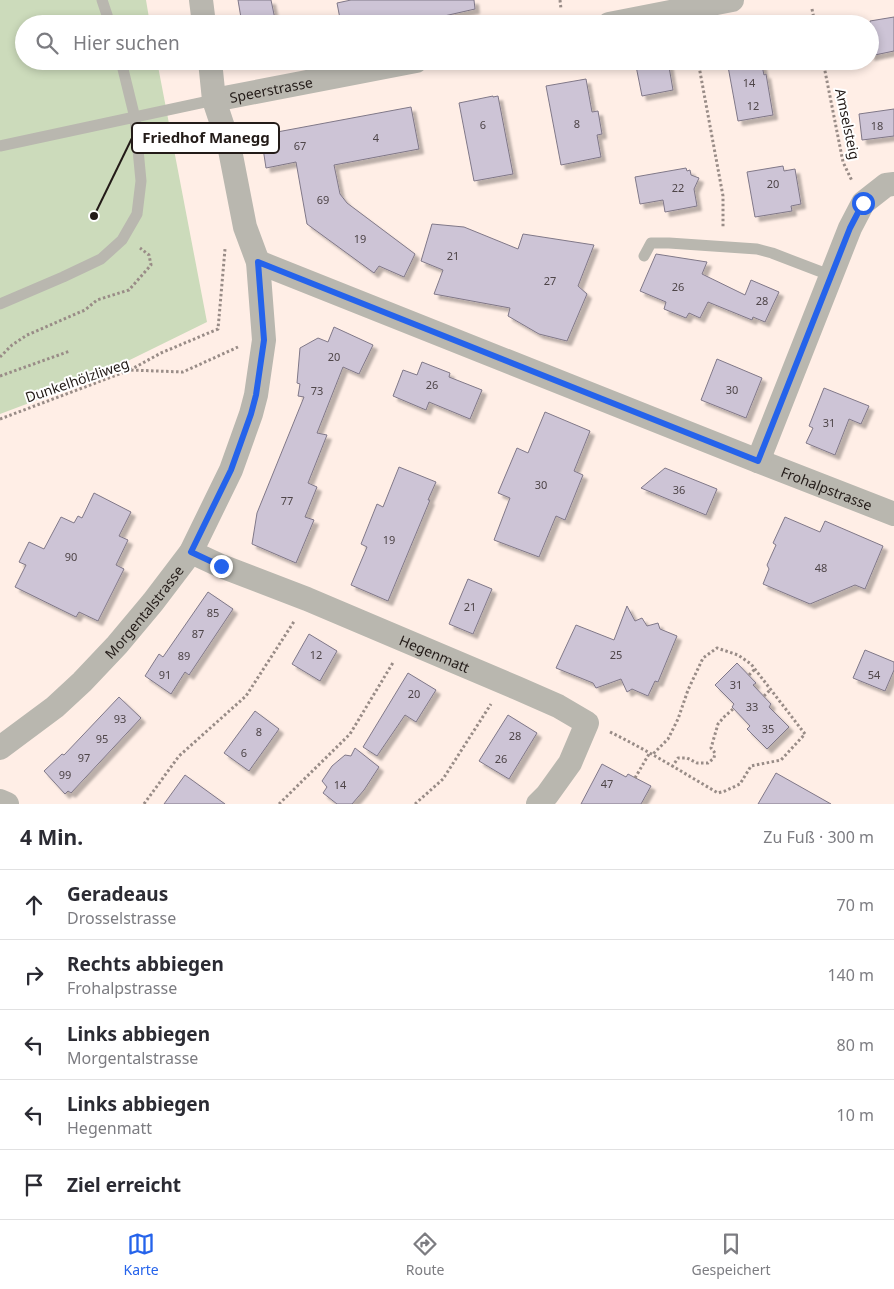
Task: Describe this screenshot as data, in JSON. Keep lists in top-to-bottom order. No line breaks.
{"streets":{"street":["Speerstrasse","Frohalpstrasse","Morgentalstrasse","Hegenmatt"],"path":["Amselsteig","Dunkelhölzliweg"]},"crossings":[["Speerstrasse","Morgentalstrasse"],["Frohalpstrasse","Morgentalstrasse"],["Morgentalstrasse","Hegenmatt"]],"places":["Friedhof Manegg"],"house_numbers":["14","12","8","6","18","4","67","20","22","69","19","21","27","26","28","20","26","30","73","31","30","36","77","19","90","48","21","85","87","12","25","89","91","54","31","20","33","93","35","8","28","95","6","97","26","99","47","14"],"page":{"search":"Hier suchen","heading":["4 Min.","Zu Fuß · 300 m"],"list":[["Geradeaus","Drosselstrasse","70 m"],["Rechts abbiegen","Frohalpstrasse","140 m"],["Links abbiegen","Morgentalstrasse","80 m"],["Links abbiegen","Hegenmatt","10 m"],"Ziel erreicht"],"nav":["Karte","Route","Gespeichert"]}}
